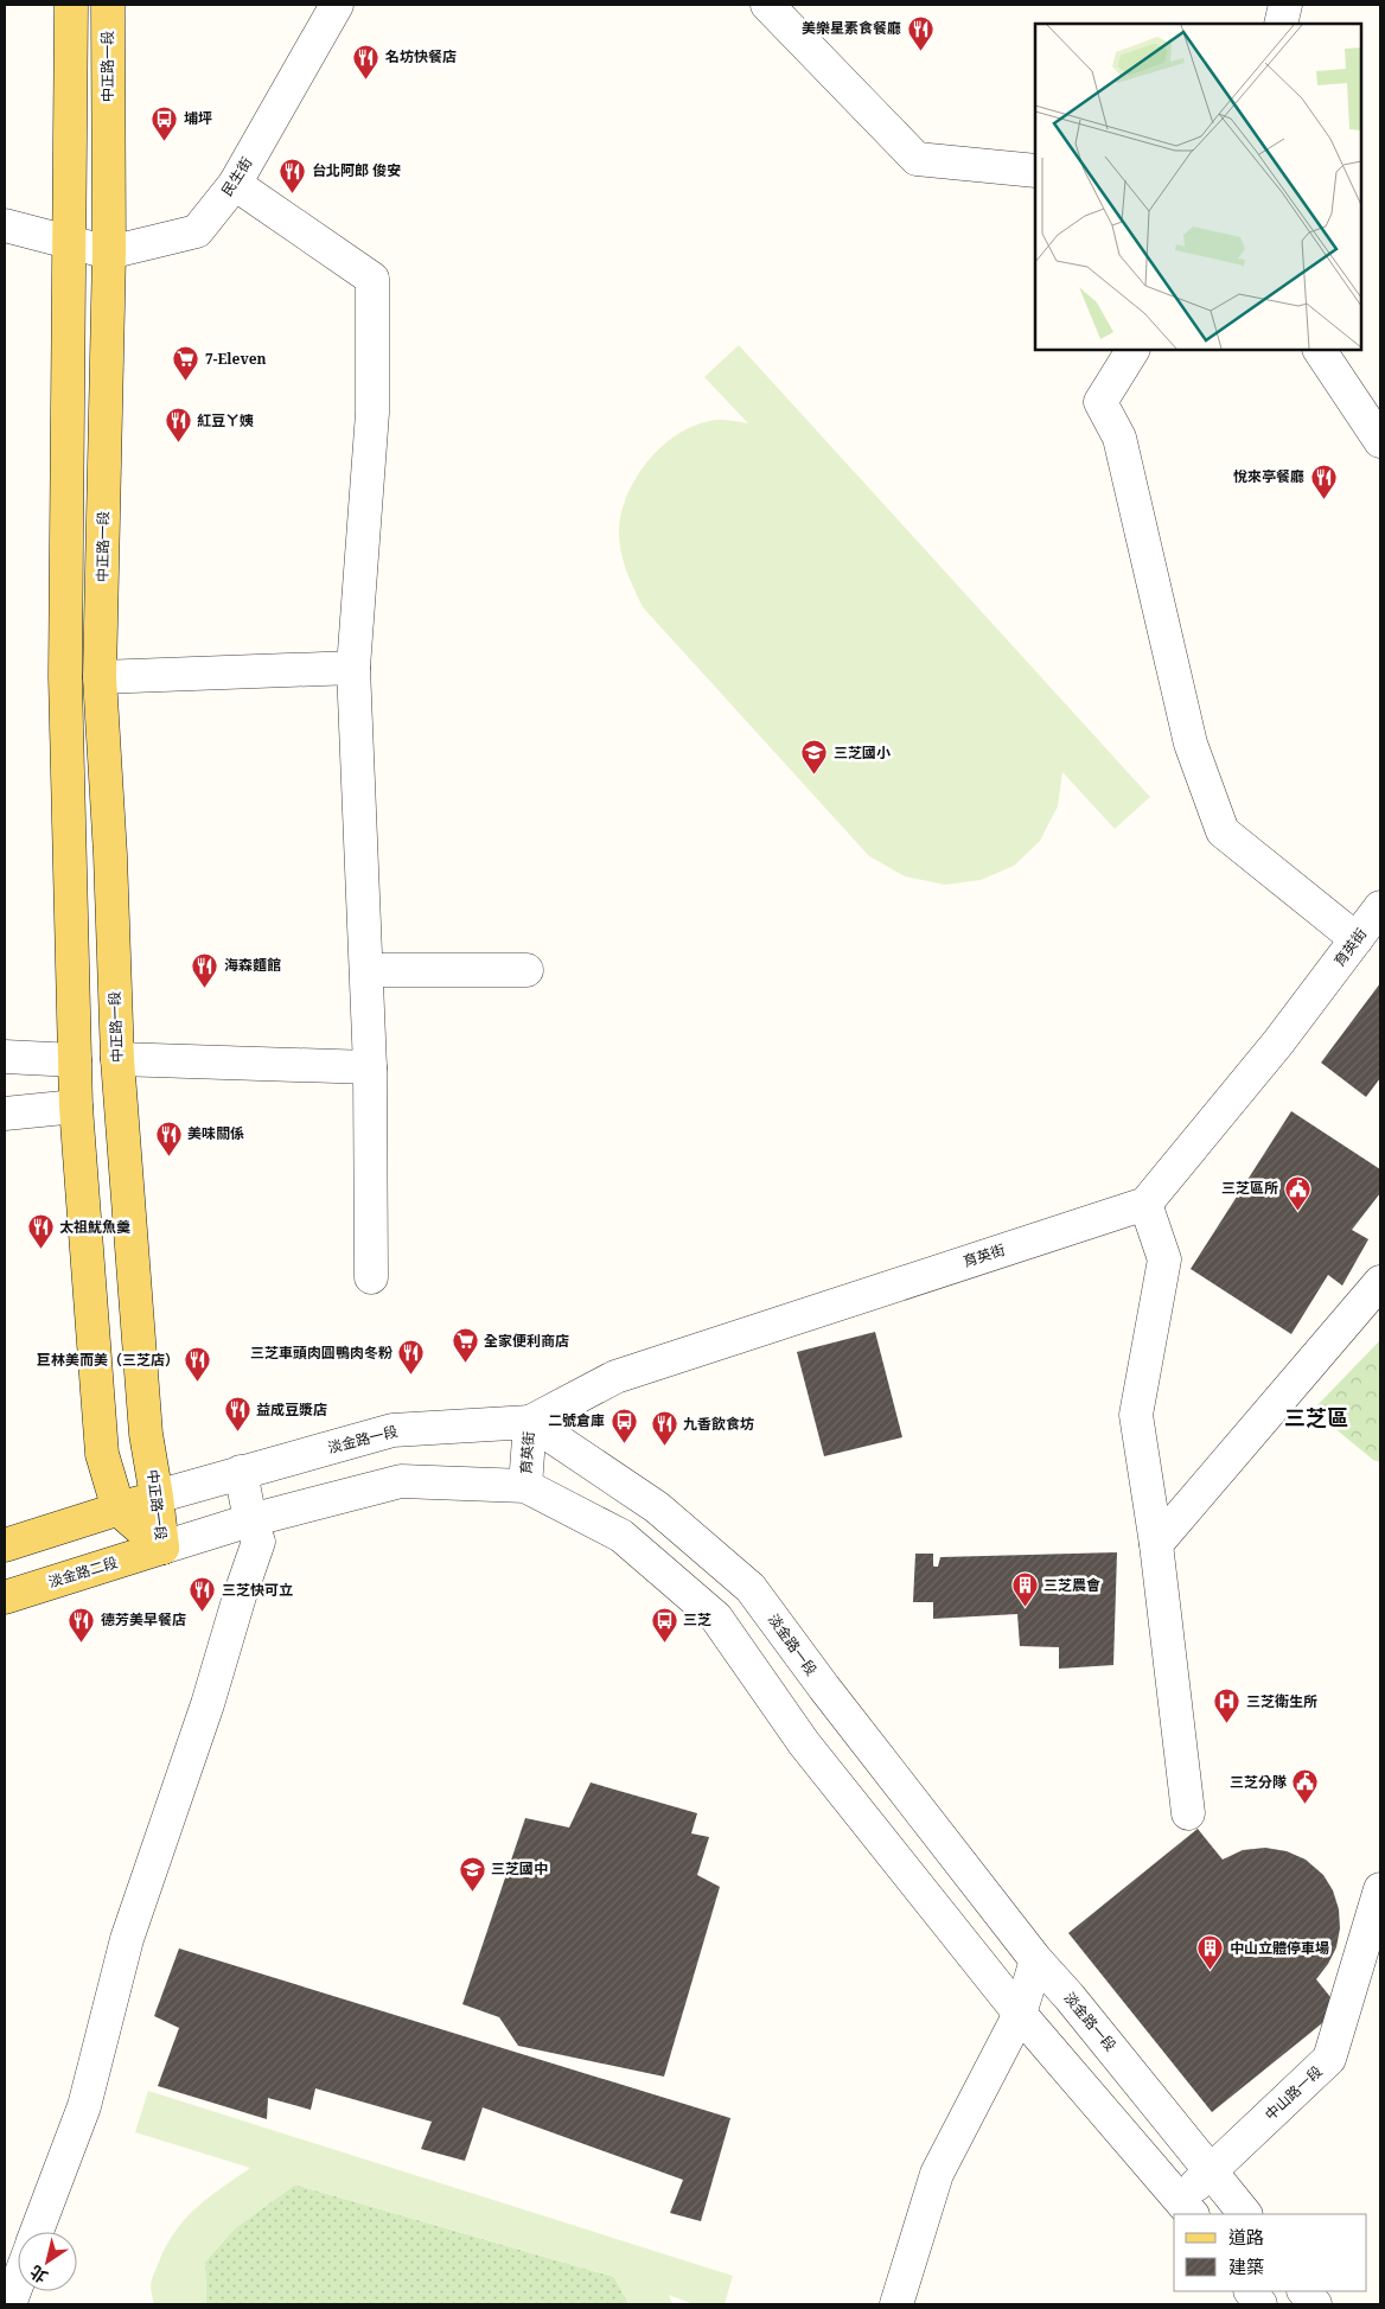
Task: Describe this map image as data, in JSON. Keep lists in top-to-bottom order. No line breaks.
{"streets":{"main road":["中正路一段","淡金路二段"],"street":["民生街","育英街","淡金路一段","中山路一段"]},"crossings":[["中正路一段","民生街"],["中正路一段","淡金路一段"],["中正路一段","淡金路二段"],["育英街","淡金路一段"],["淡金路一段","中山路一段"]],"districts":["三芝區"],"places":{"restaurant":["美樂星素食餐廳","名坊快餐店","台北阿郎 俊安","紅豆ㄚ姨","悅來亭餐廳","海森麵館","美味關係","太祖魷魚羹","三芝車頭肉圓鴨肉冬粉","巨林美而美（三芝店）","益成豆漿店","九香飲食坊","三芝快可立","德芳美早餐店"],"bus stop":["埔坪","二號倉庫","三芝"],"supermarket":["7-Eleven","全家便利商店"],"school or university":["三芝國小","三芝國中"],"public building":["三芝區所","三芝分隊"],"building":["三芝農會","中山立體停車場"],"hospital":["三芝衛生所"]},"legend":["道路","建築"],"north":"bottom left"}
